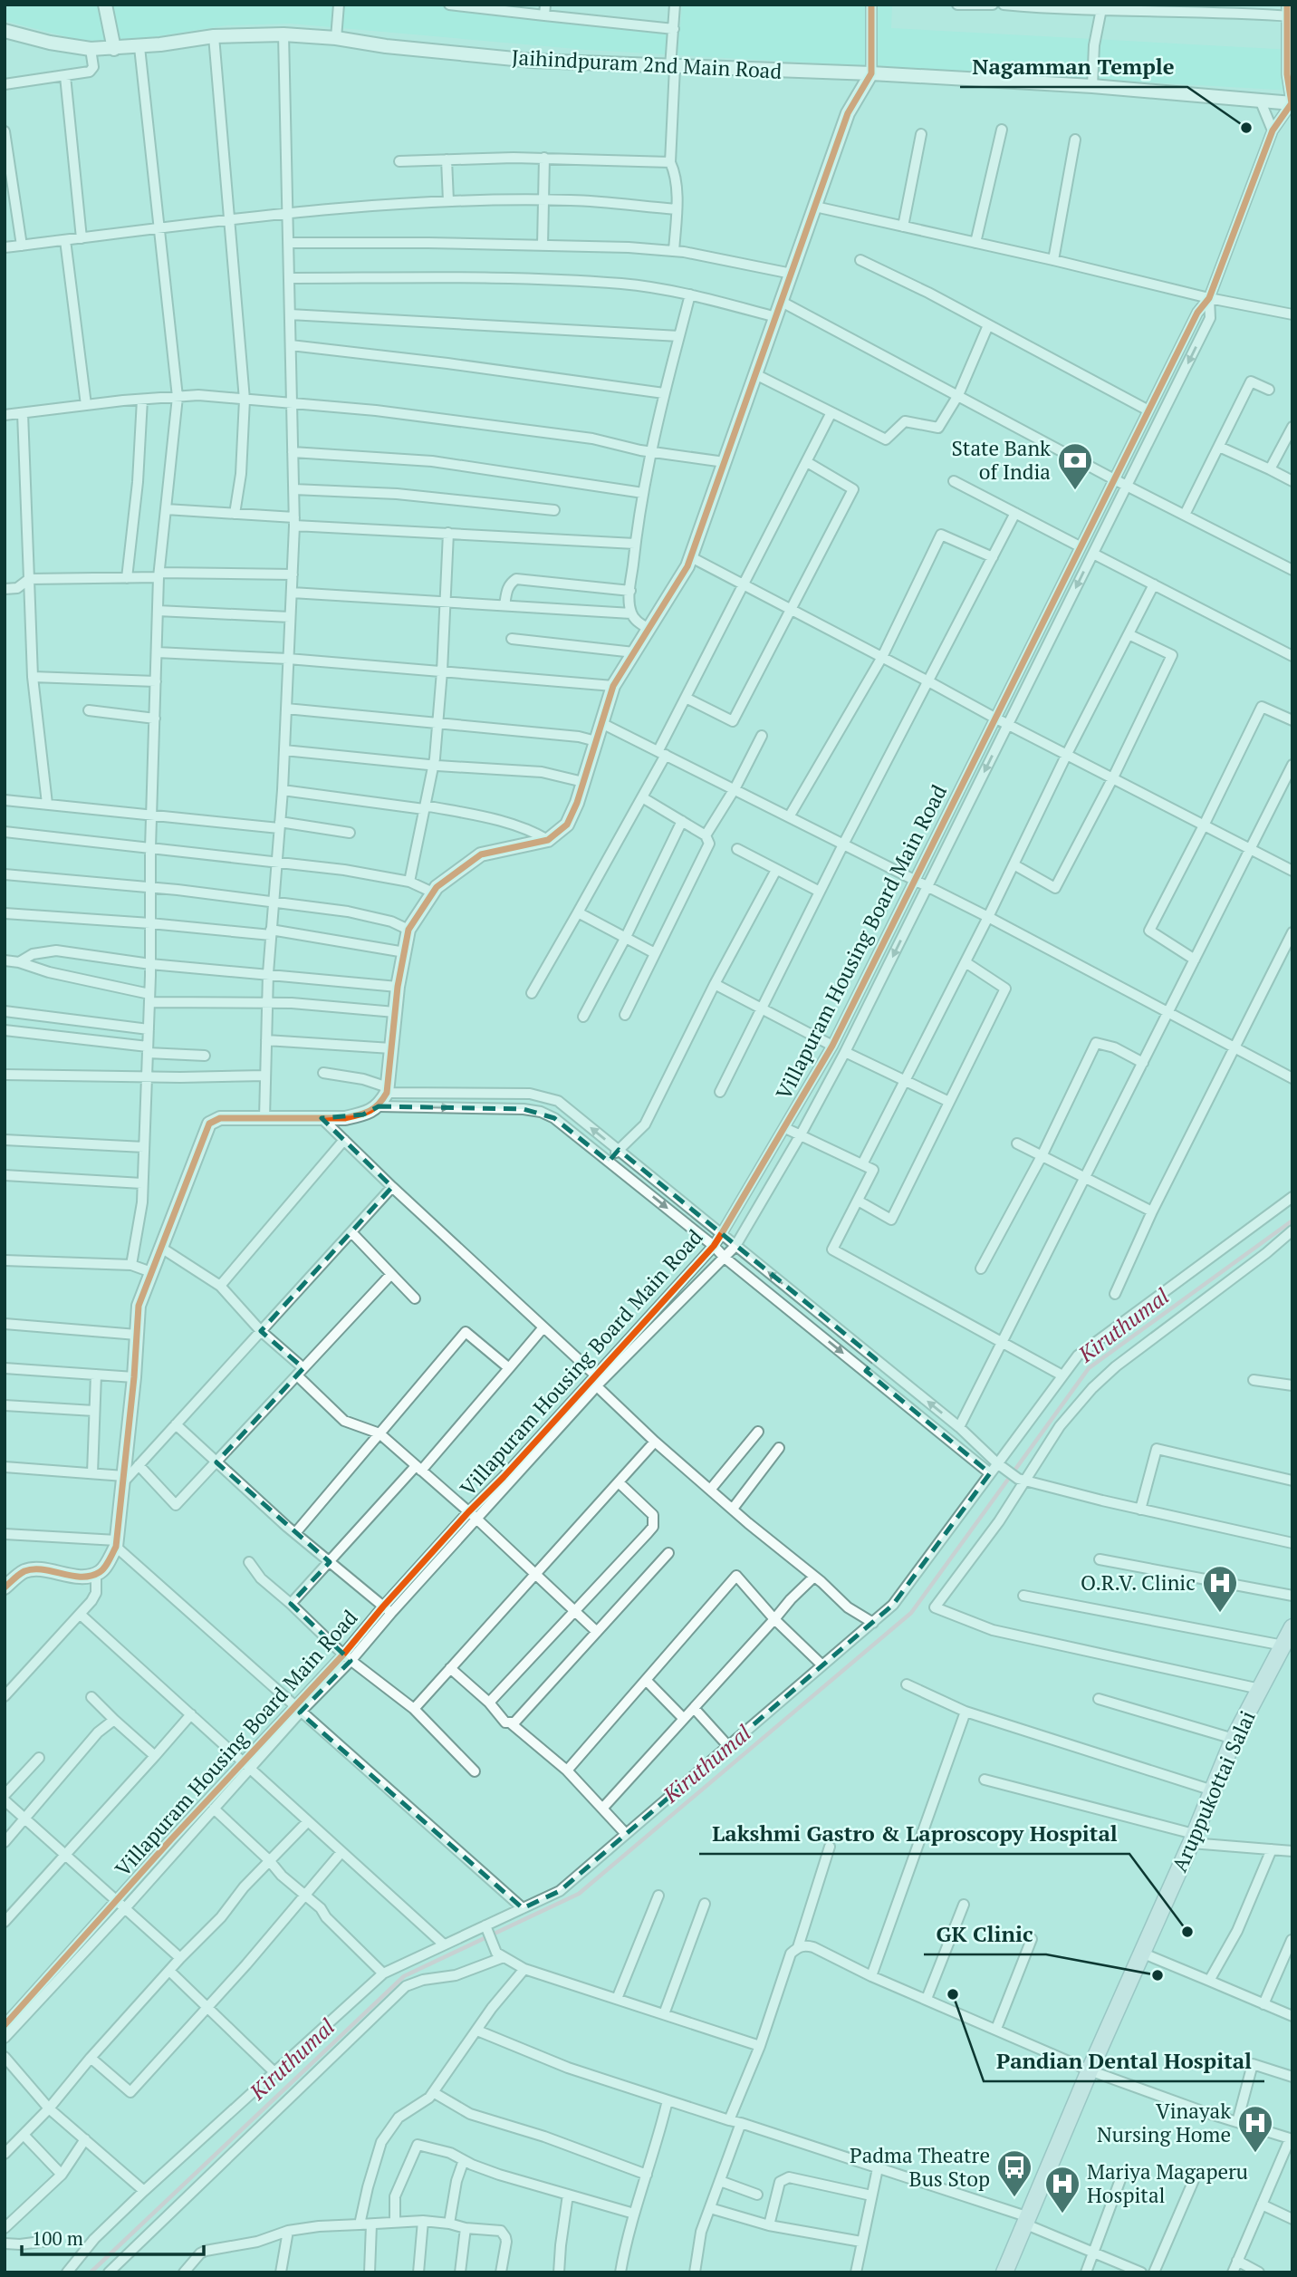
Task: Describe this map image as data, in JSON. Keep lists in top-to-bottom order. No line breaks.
{"streets":{"main road":["Aruppukottai Salai"],"street":["Jaihindpuram 2nd Main Road","Villapuram Housing Board Main Road"]},"crossings":[["Jaihindpuram 2nd Main Road","Villapuram Housing Board Main Road"]],"water":["Kiruthumal"],"places":{"other":["Nagamman Temple","Lakshmi Gastro & Laproscopy Hospital","GK Clinic","Pandian Dental Hospital"],"bank":["State Bank of India"],"hospital":["O.R.V. Clinic","Vinayak Nursing Home","Mariya Magaperu Hospital"],"bus stop":["Padma Theatre Bus Stop"]},"scale_bar":"100 m"}
